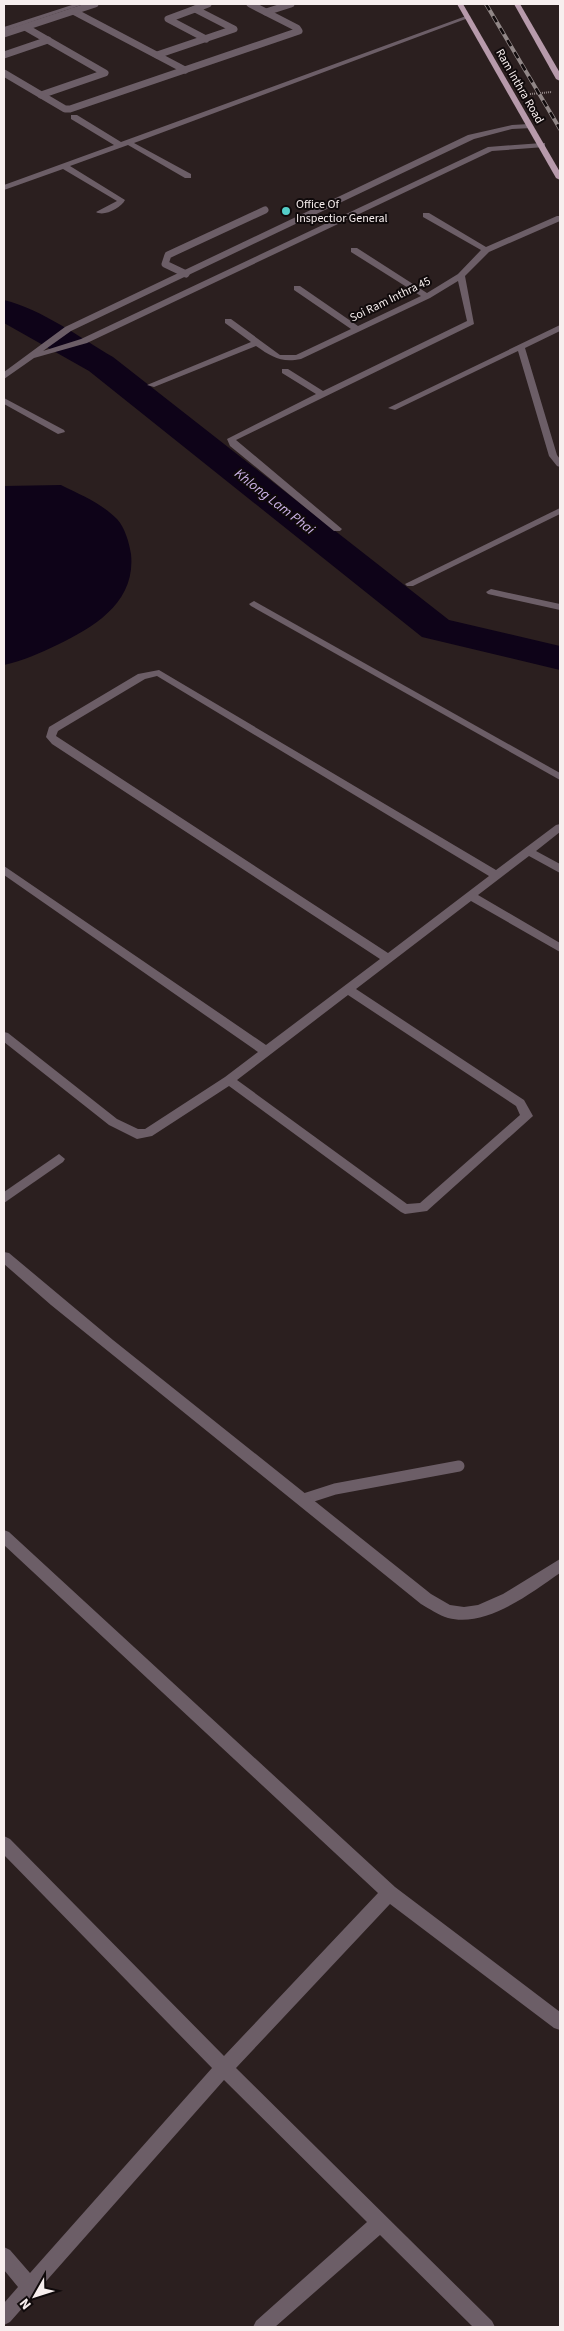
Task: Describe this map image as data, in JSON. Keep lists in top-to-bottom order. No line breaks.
{"streets":{"main road":["Ram Inthra Road"],"street":["Soi Ram Inthra 45"]},"water":["Khlong Lam Phai"],"places":["Office Of Inspectior General"],"north":"bottom left"}
